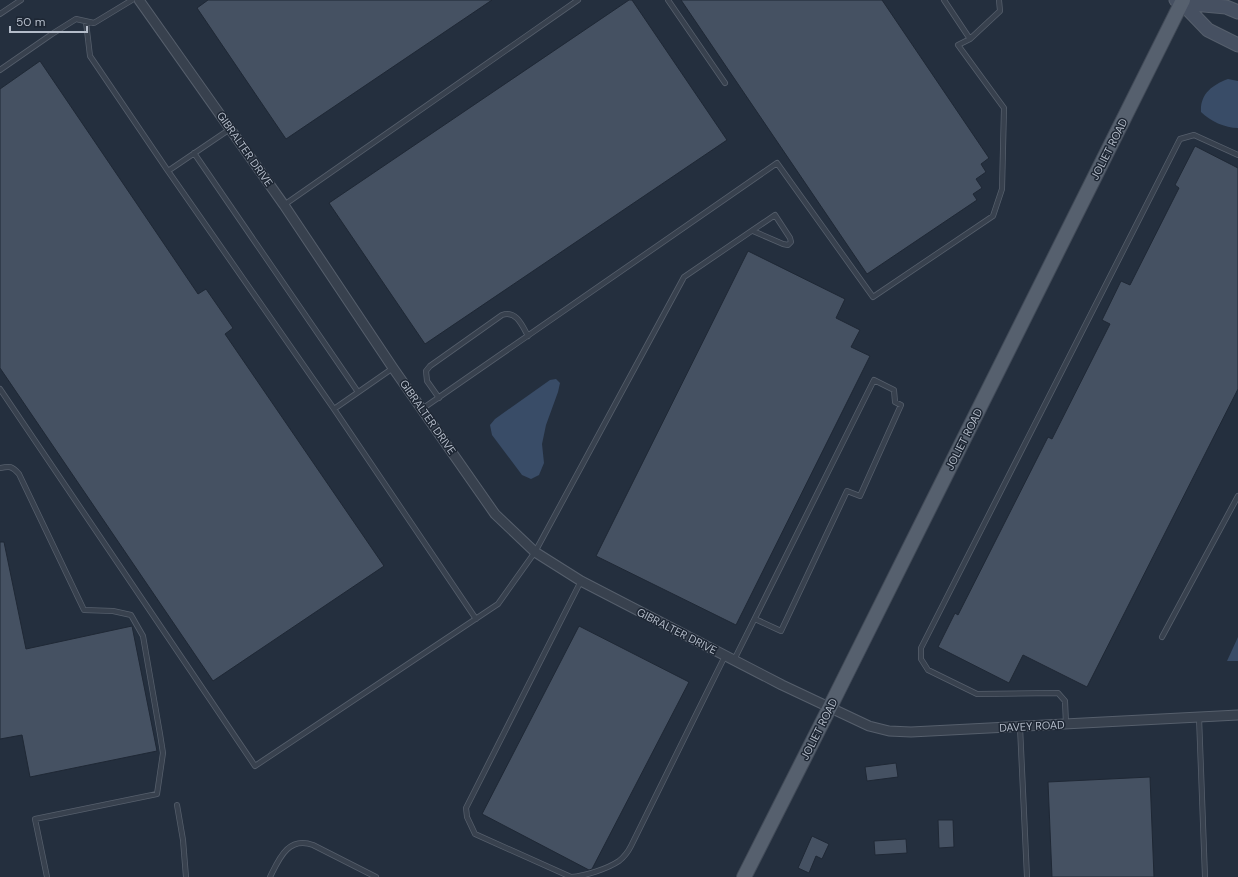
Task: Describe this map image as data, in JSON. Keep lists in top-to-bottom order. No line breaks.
{"streets":{"main road":["JOLIET ROAD"],"street":["GIBRALTER DRIVE","DAVEY ROAD"]},"crossings":[["GIBRALTER DRIVE","JOLIET ROAD"],["GIBRALTER DRIVE","DAVEY ROAD"],["JOLIET ROAD","DAVEY ROAD"]],"scale_bar":"50 m"}
